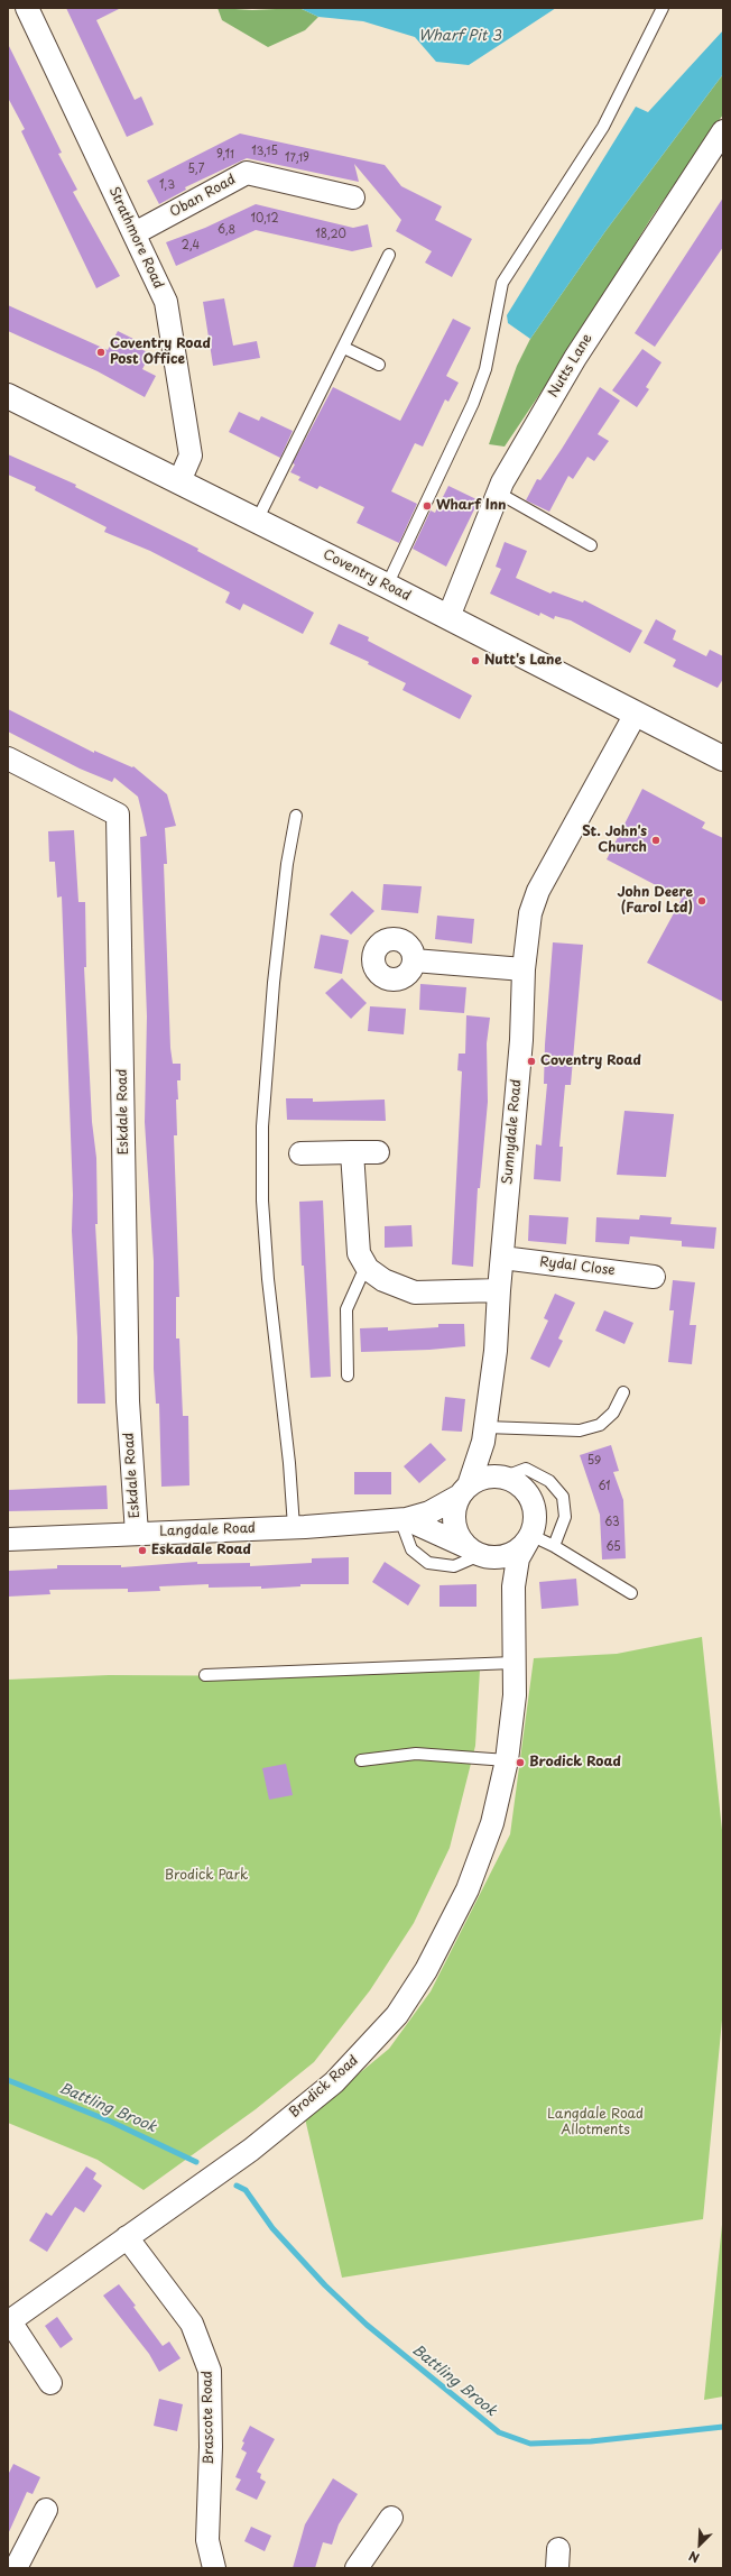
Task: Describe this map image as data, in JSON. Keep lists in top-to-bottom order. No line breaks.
{"streets":{"main road":["Coventry Road"],"street":["Oban Road","Strathmore Road","Nutts Lane","Eskdale Road","Sunnydale Road","Rydal Close","Langdale Road","Brodick Road","Brascote Road"]},"crossings":[["Oban Road","Strathmore Road"],["Strathmore Road","Coventry Road"],["Nutts Lane","Coventry Road"],["Coventry Road","Sunnydale Road"],["Eskdale Road","Langdale Road"],["Sunnydale Road","Rydal Close"],["Sunnydale Road","Langdale Road"],["Sunnydale Road","Brodick Road"],["Langdale Road","Brodick Road"],["Brodick Road","Brascote Road"]],"water":["Wharf Pit 3","Battling Brook"],"parks":["Brodick Park","Langdale Road Allotments"],"places":["Coventry Road Post Office","Wharf Inn","Nutt's Lane","St. John's Church","John Deere (Farol Ltd)","Coventry Road","Eskadale Road","Brodick Road"],"house_numbers":["13,15","9,11","17,19","5,7","1,3","10,12","6,8","18,20","2,4","59","61","63","65"],"north":"bottom left"}
